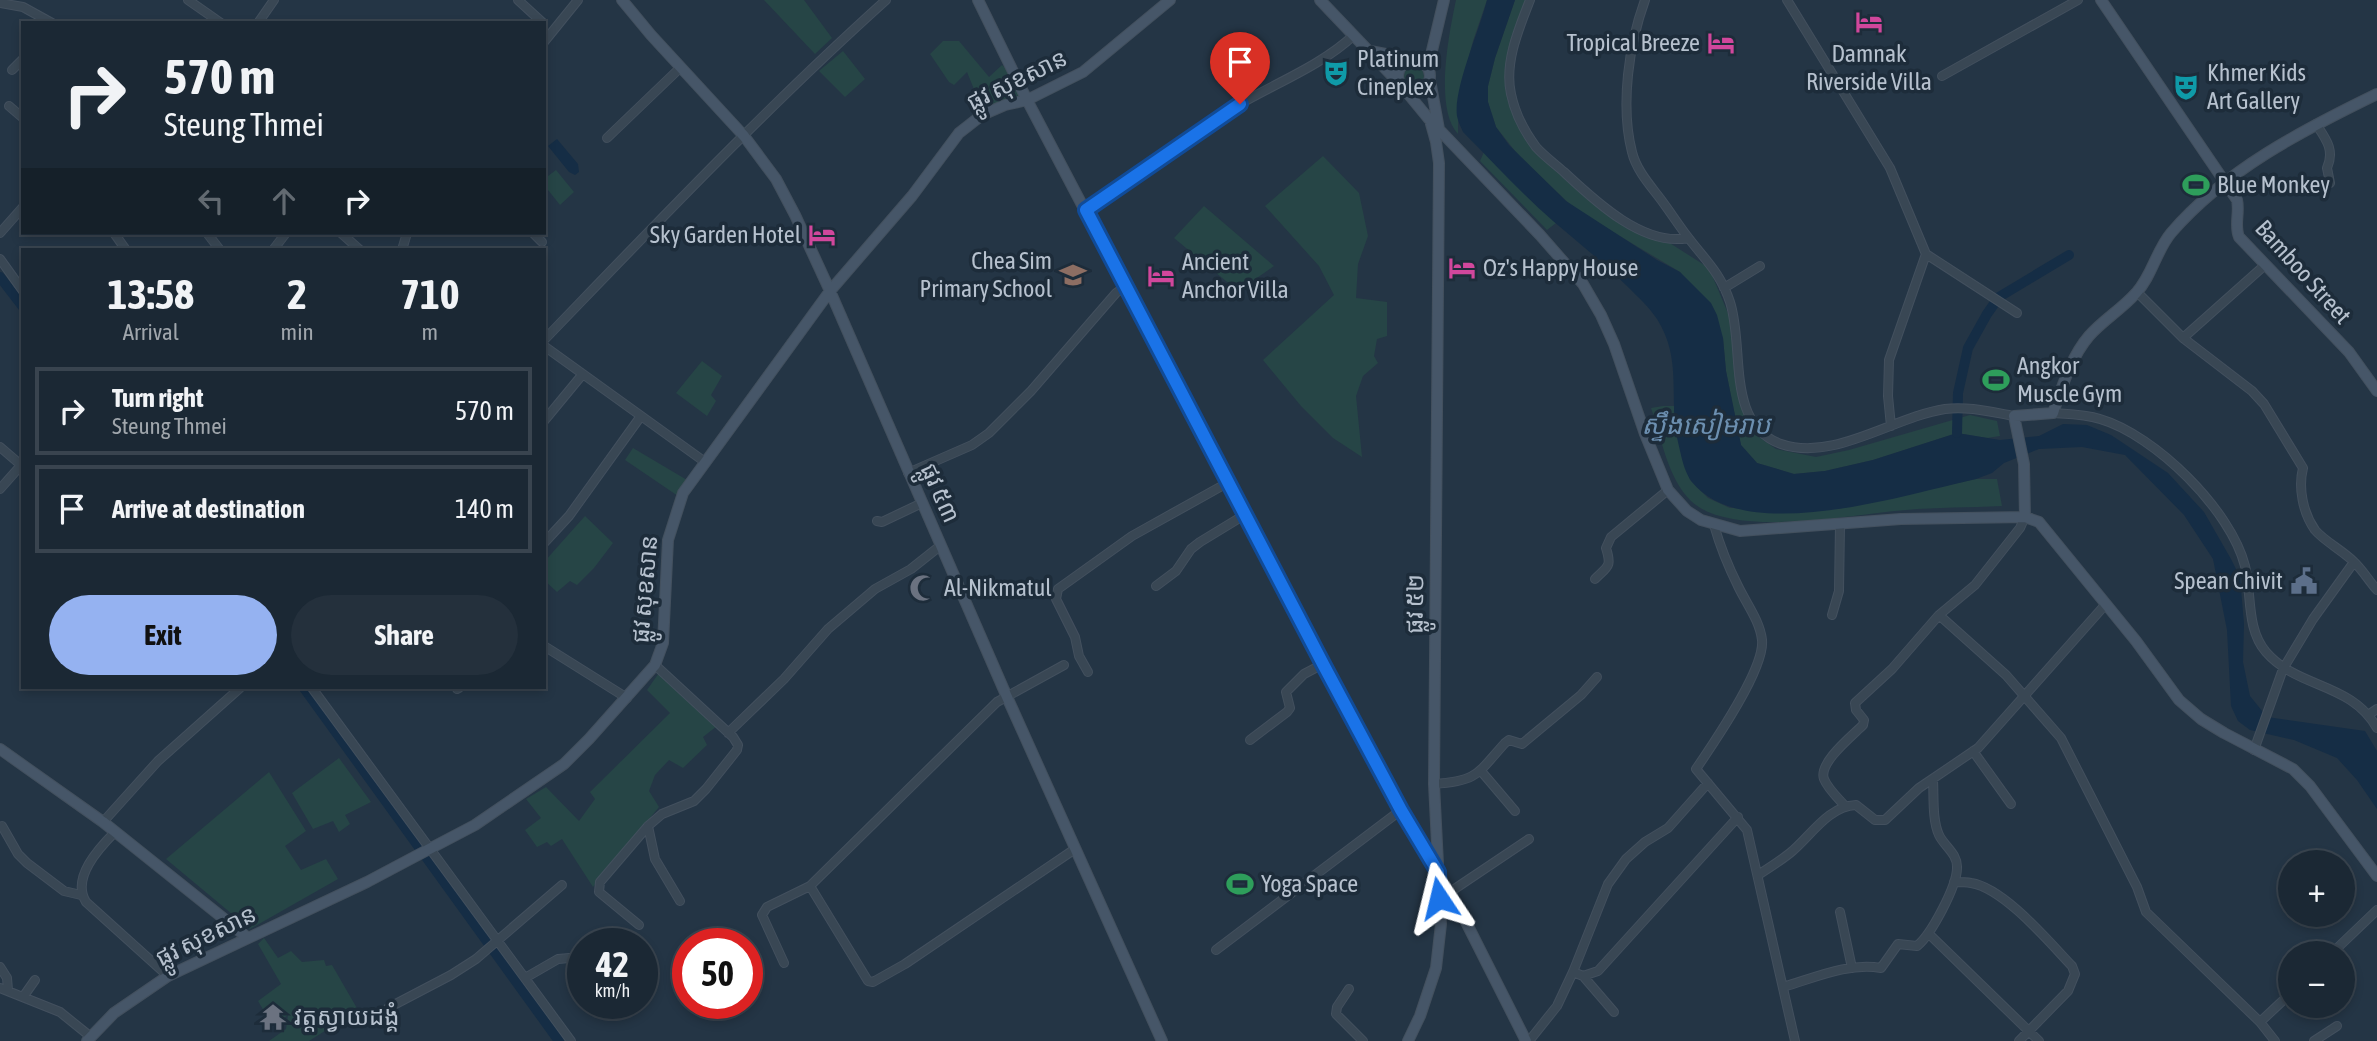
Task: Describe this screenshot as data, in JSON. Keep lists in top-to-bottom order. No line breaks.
{"streets":{"street":["ផ្លូវ សុខសាន","Bamboo Street","ផ្លូវ ៥៣","ផ្លូវ ៥២"]},"crossings":[["ផ្លូវ សុខសាន","ផ្លូវ ៥៣"]],"water":["ស្ទឹងសៀមរាប"],"places":{"hotel":["Damnak Riverside Villa","Tropical Breeze","Sky Garden Hotel","Oz's Happy House","Ancient Anchor Villa"],"theatre":["Platinum Cineplex","Khmer Kids Art Gallery"],"sports":["Blue Monkey","Angkor Muscle Gym","Yoga Space"],"school or university":["Chea Sim Primary School"],"public building":["Spean Chivit"],"mosque":["Al-Nikmatul"],"temple":["វត្តស្វាយដង្គំ"]},"page":{"turn":["570 m","Steung Thmei"],"eta":["13:58","Arrival","2","min","710","m"],"list":[{"name":"Turn right","note":"Steung Thmei","value":"570 m"},{"name":"Arrive at destination","value":"140 m"}],"buttons":["Exit","Share"],"map_buttons":["+","−"],"speed":"42 km/h","limit":"50"}}
